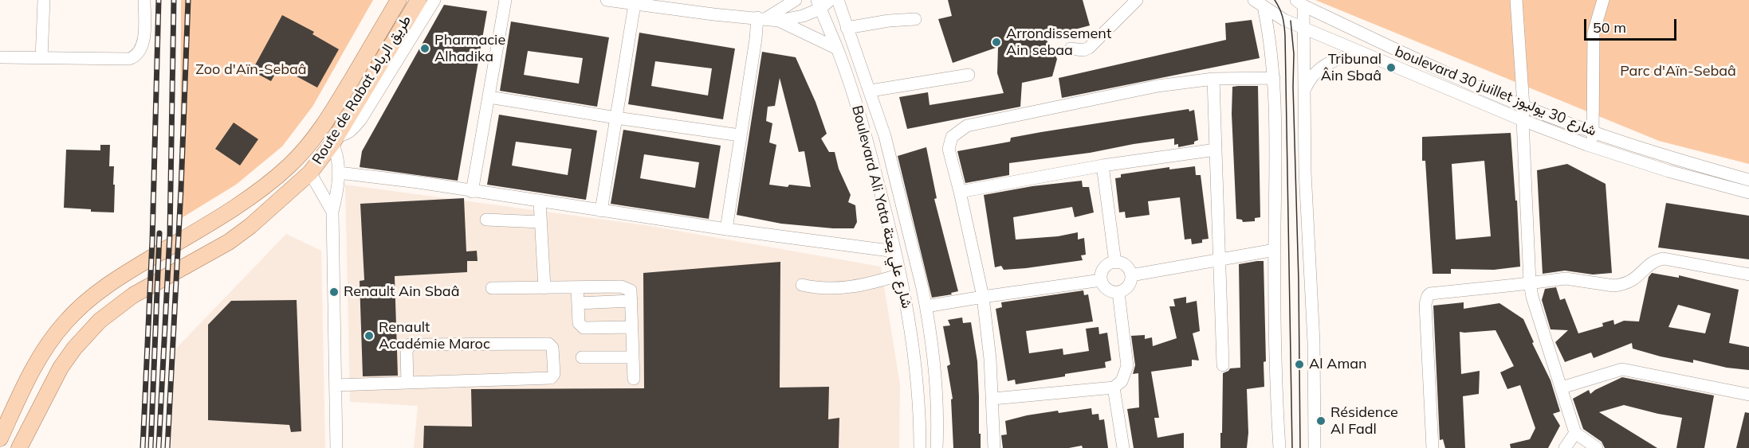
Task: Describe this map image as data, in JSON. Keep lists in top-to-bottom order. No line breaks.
{"streets":{"main road":["Route de Rabat طريق الرباط"],"street":["boulevard 30 juillet شارع 30 يوليوز","Boulevard Ali Yata شارع علي يعتة"]},"parks":["Zoo d'Aïn-Sebaâ","Parc d'Aïn-Sebaâ"],"places":["Arrondissement Ain sebaa","Pharmacie Alhadika","Tribunal Âin Sbaâ","Renault Ain Sbaâ","Renault Académie Maroc","Al Aman","Résidence Al Fadl"],"scale_bar":"50 m"}
